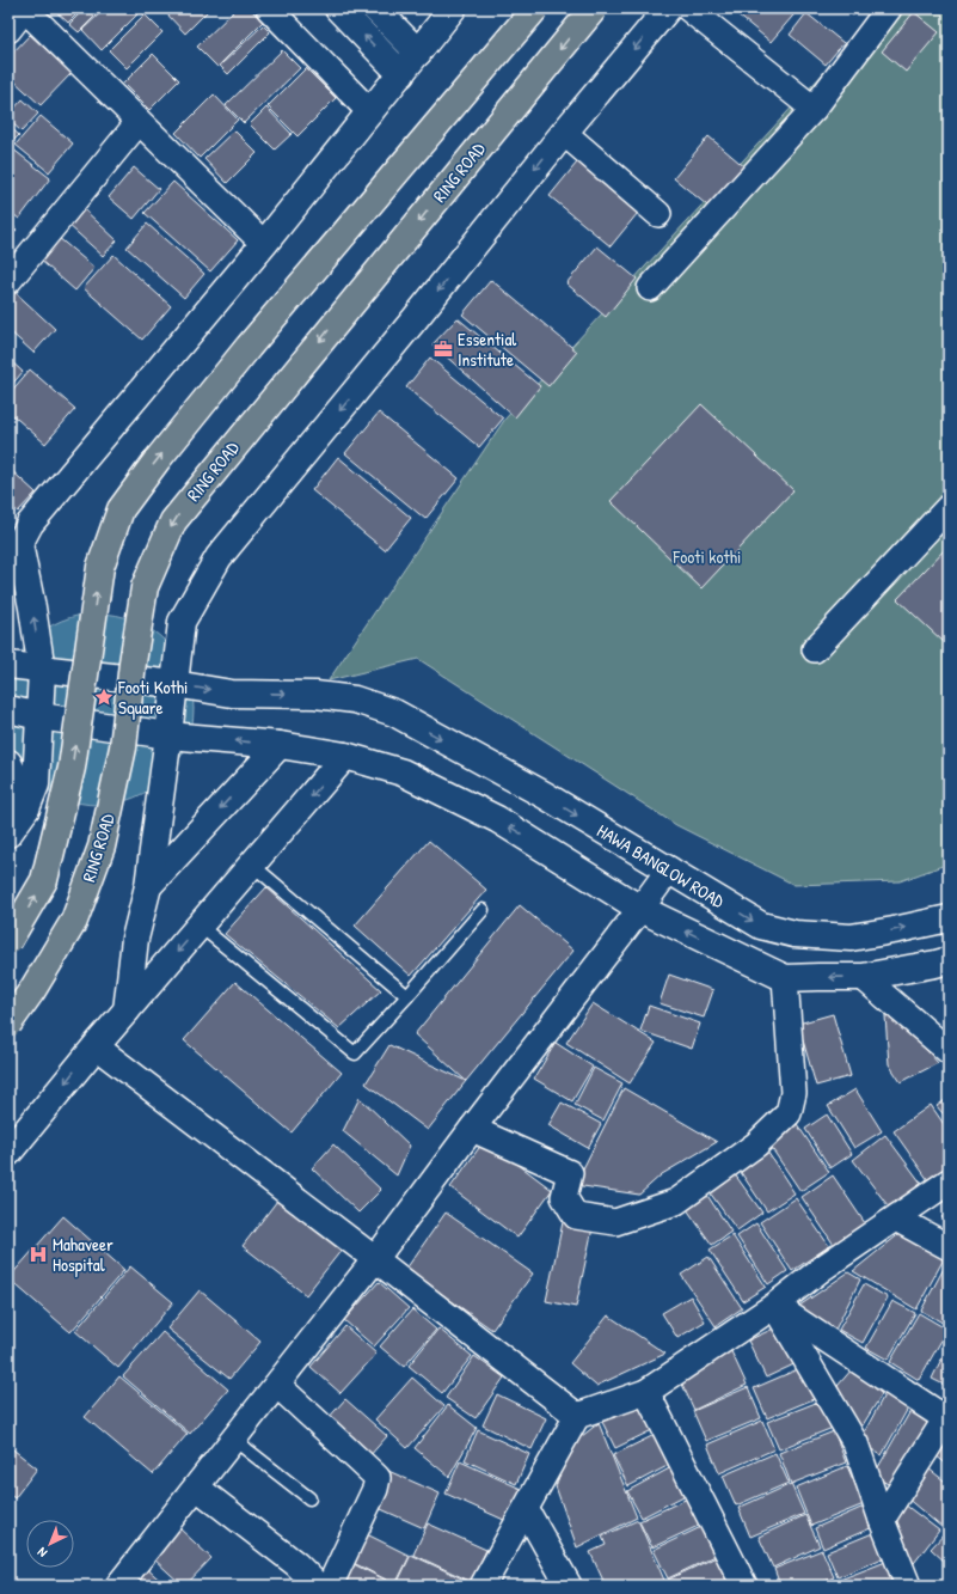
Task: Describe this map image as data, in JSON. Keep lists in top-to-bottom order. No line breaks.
{"streets":{"highway":["RING ROAD"],"street":["HAWA BANGLOW ROAD"]},"parks":["Footi kothi"],"places":{"office":["Essential Institute"],"place":["Footi Kothi Square"],"hospital":["Mahaveer Hospital"]},"north":"bottom left"}
